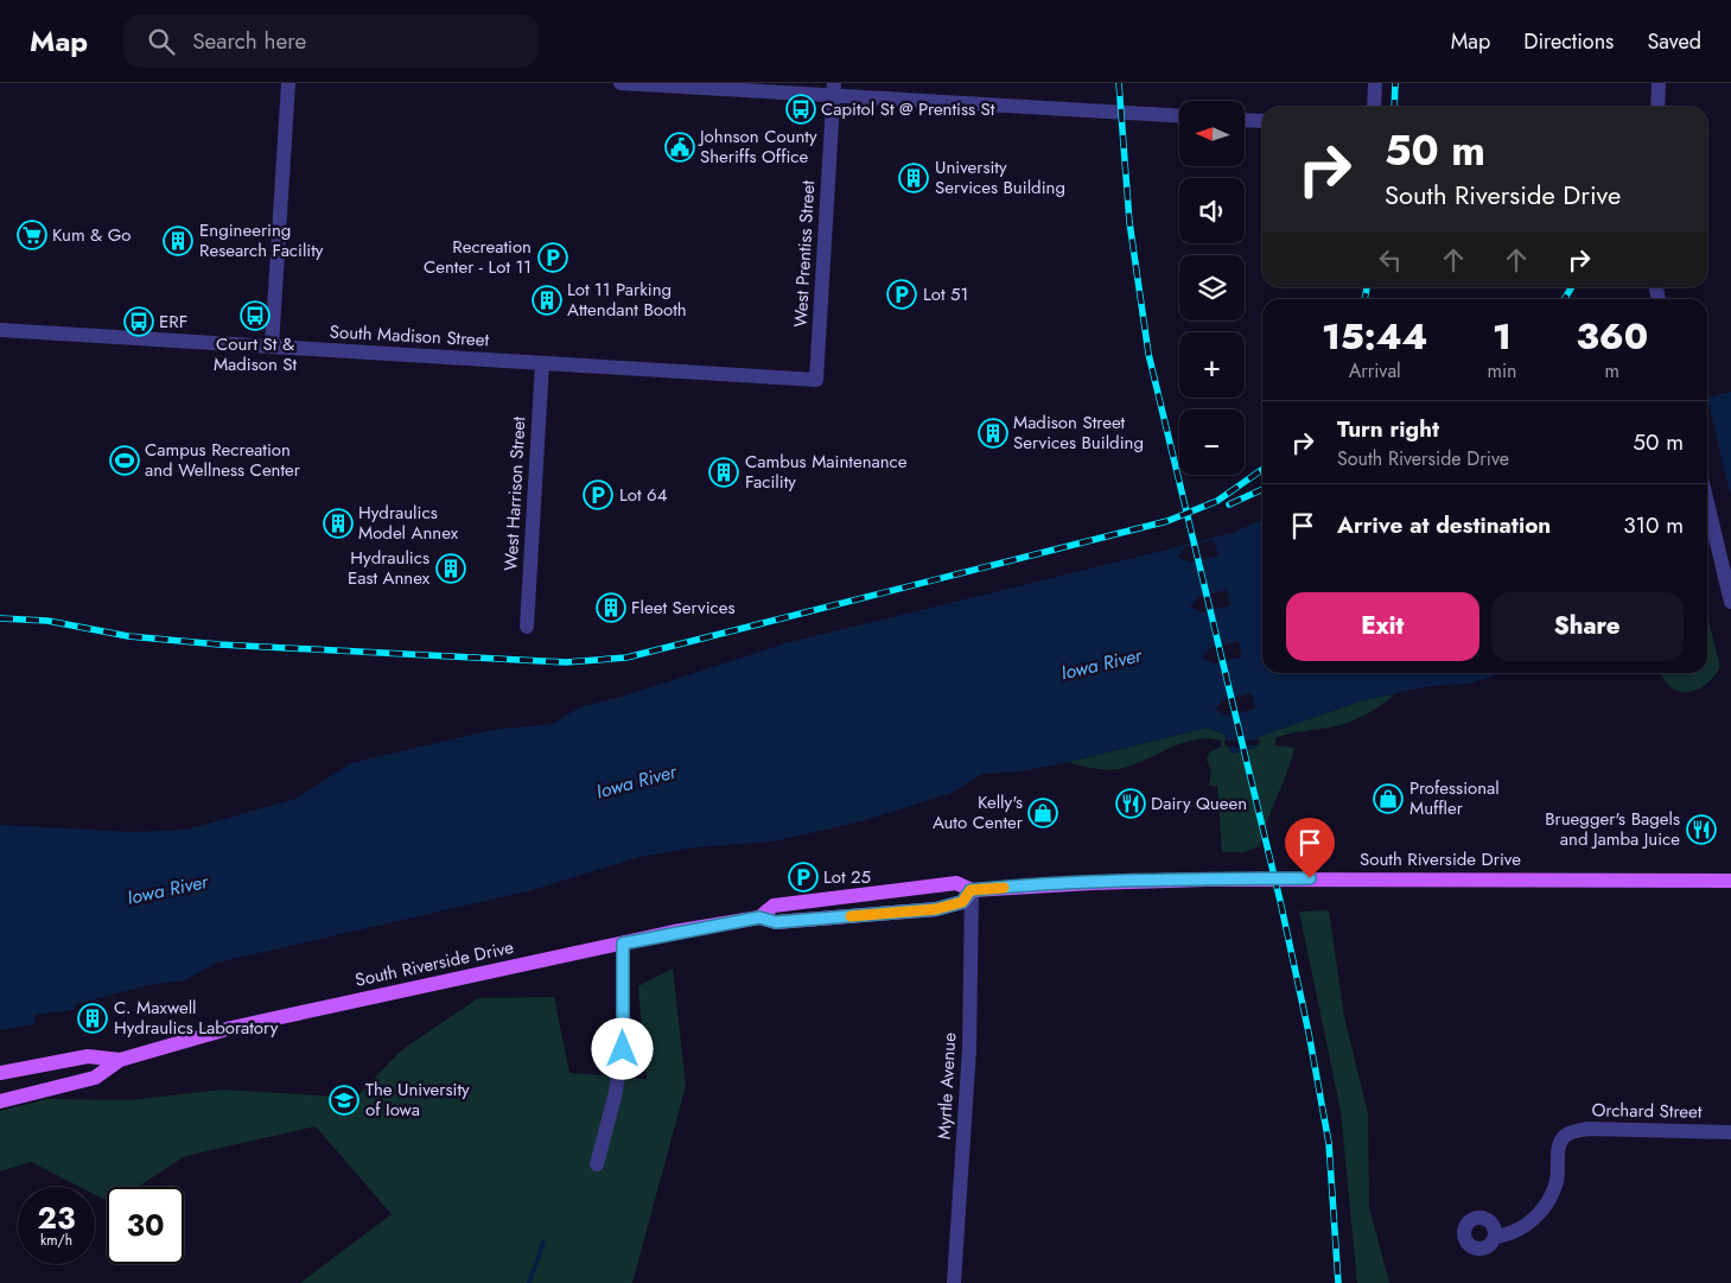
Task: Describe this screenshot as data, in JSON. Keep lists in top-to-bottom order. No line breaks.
{"streets":{"main road":["South Riverside Drive"],"street":["West Prentiss Street","South Madison Street","West Harrison Street","Myrtle Avenue","Orchard Street"]},"crossings":[["West Prentiss Street","South Madison Street"],["South Madison Street","West Harrison Street"],["South Riverside Drive","Myrtle Avenue"]],"water":["Iowa River"],"places":{"bus stop":["Capitol St @ Prentiss St","Court St & Madison St","ERF"],"public building":["Johnson County Sheriffs Office"],"building":["University Services Building","Engineering Research Facility","Lot 11 Parking Attendant Booth","Madison Street Services Building","Cambus Maintenance Facility","Hydraulics Model Annex","Hydraulics East Annex","Fleet Services","C. Maxwell Hydraulics Laboratory"],"supermarket":["Kum & Go"],"parking":["Recreation Center - Lot 11","Lot 51","Lot 64","Lot 25"],"sports":["Campus Recreation and Wellness Center"],"shop":["Professional Muffler","Kelly's Auto Center"],"restaurant":["Dairy Queen","Bruegger's Bagels and Jamba Juice"],"school or university":["The University of Iowa"]},"north":"left","page":{"header":"Map","search":"Search here","nav":["Map","Directions","Saved"],"map_buttons":["+","−"],"turn":["50 m","South Riverside Drive"],"eta":["15:44","Arrival","1","min","360","m"],"list":[{"name":"Turn right","note":"South Riverside Drive","value":"50 m"},{"name":"Arrive at destination","value":"310 m"}],"buttons":["Exit","Share"],"speed":"23 km/h","limit":"30"}}
